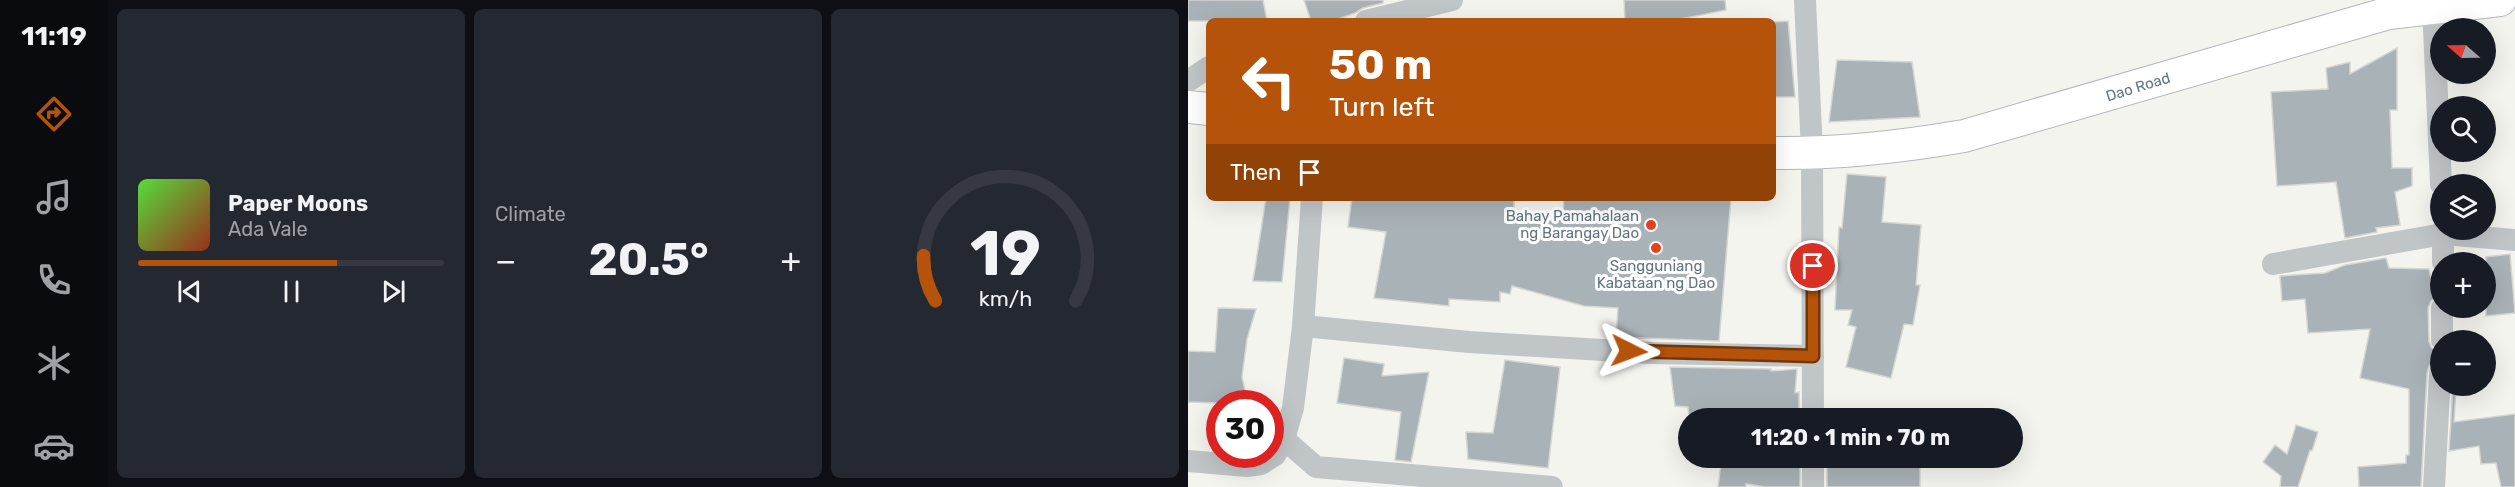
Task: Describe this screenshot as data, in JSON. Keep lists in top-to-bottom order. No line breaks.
{"streets":{"street":["Dao Road"]},"places":["Bahay Pamahalaan ng Barangay Dao","Sangguniang Kabataan ng Dao"],"north":"left","page":{"tabs":"11:19","tile":"Climate","map_buttons":["+","−"],"turn":["50 m","Turn left"],"then":"Then","song":["Paper Moons","Ada Vale"],"heat":["−","20.5°","+"],"limit":"30","trip":"11:20 · 1 min · 70 m","gauge":["19","km/h"]}}
